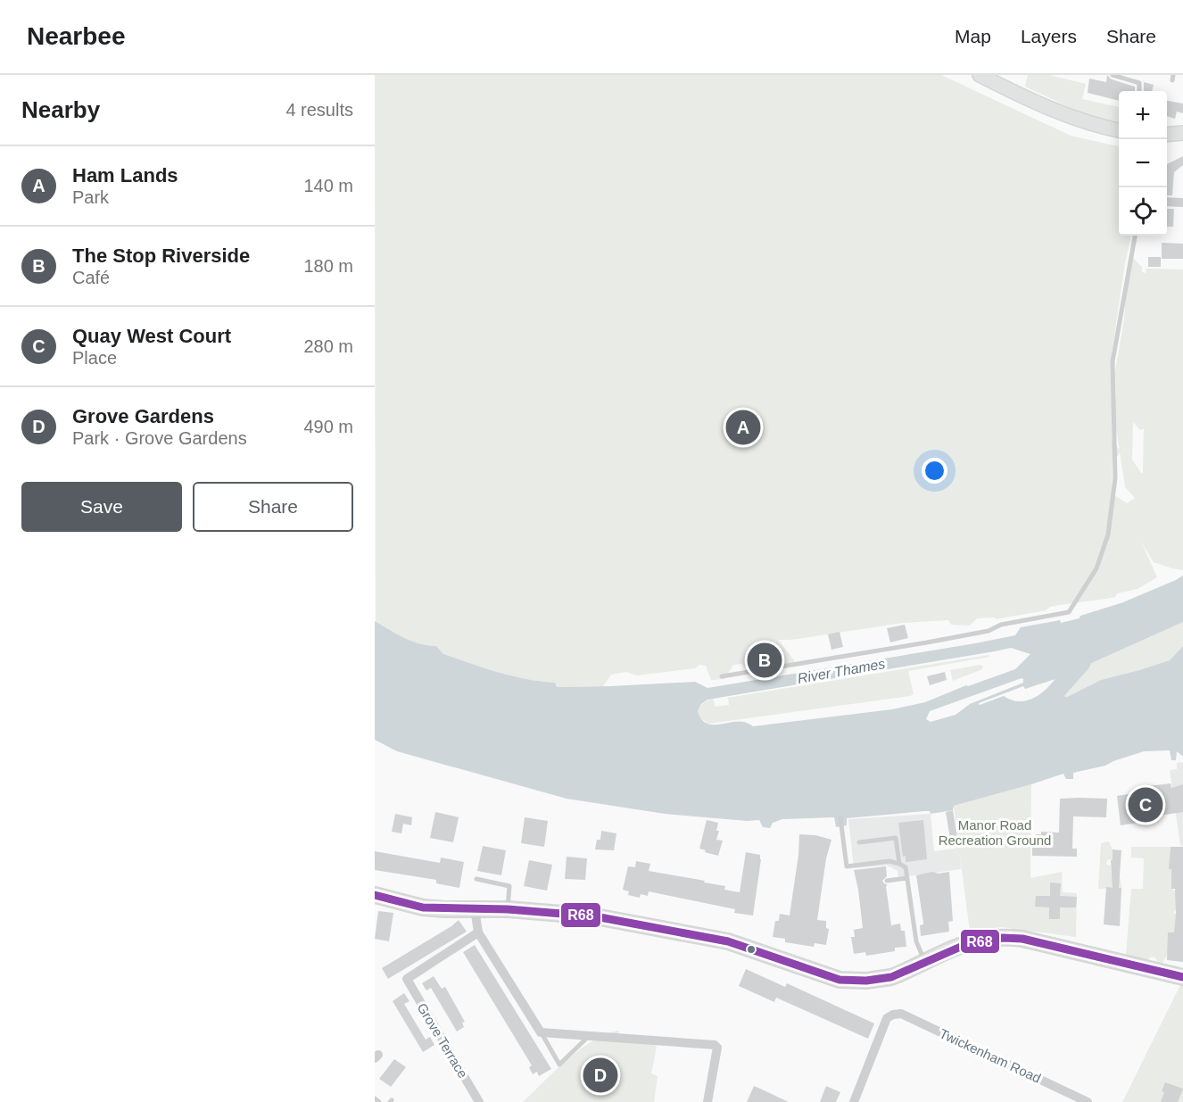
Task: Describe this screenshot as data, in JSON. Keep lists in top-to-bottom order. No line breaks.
{"streets":{"street":["Grove Terrace","Twickenham Road"]},"water":["River Thames"],"parks":["Manor Road Recreation Ground"],"lines":["transit line R68"],"page":{"header":"Nearbee","nav":["Map","Layers","Share"],"heading":["Nearby","4 results"],"map_buttons":["+","−"],"list":[{"mark":"A","name":"Ham Lands","note":"Park","value":"140 m"},{"mark":"B","name":"The Stop Riverside","note":"Café","value":"180 m"},{"mark":"C","name":"Quay West Court","note":"Place","value":"280 m"},{"mark":"D","name":"Grove Gardens","note":"Park · Grove Gardens","value":"490 m"}],"pins":["A","B","C","D"],"buttons":["Save","Share"]}}
